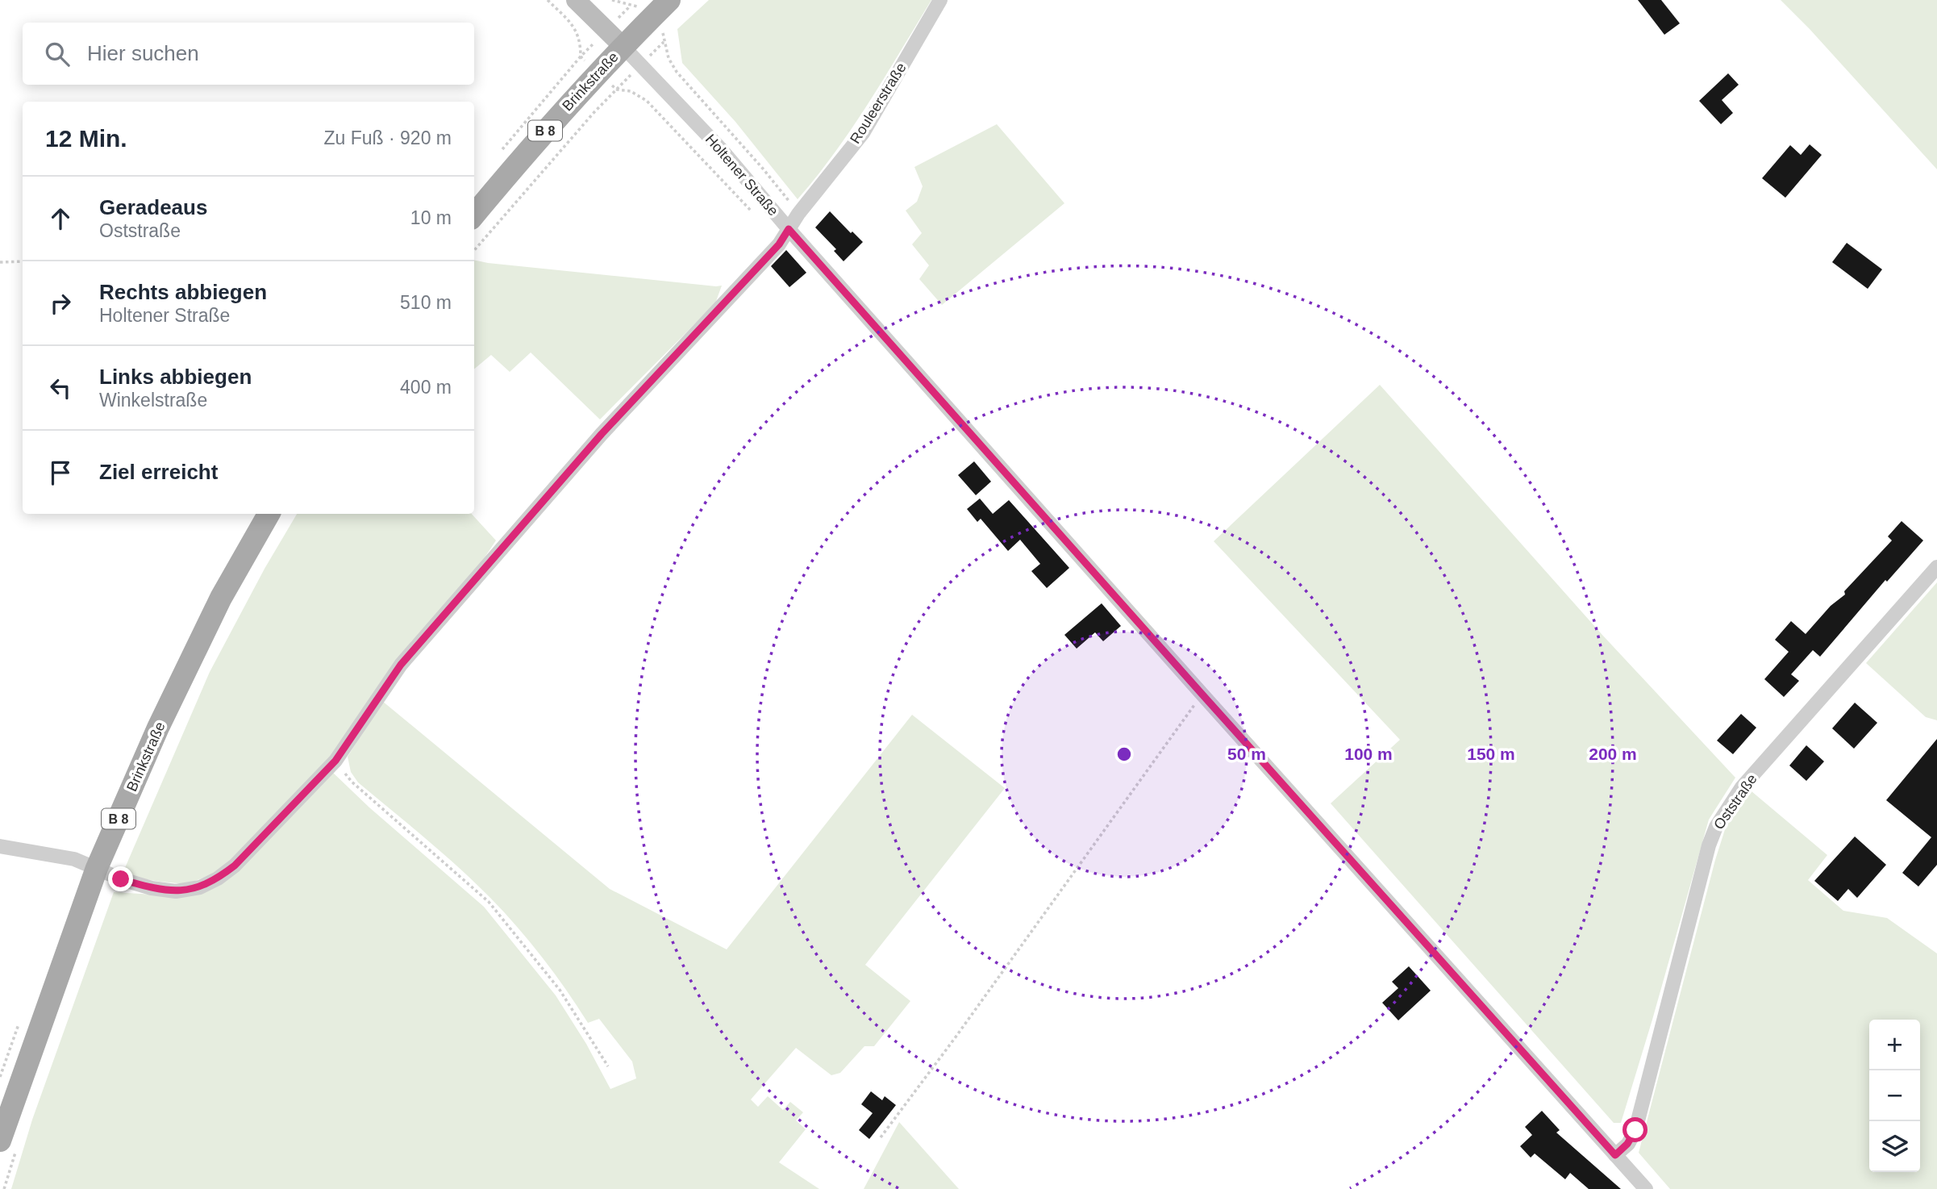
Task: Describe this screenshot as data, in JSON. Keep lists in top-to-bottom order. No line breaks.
{"streets":{"main road":["Brinkstraße","B 8","Holtener Straße"],"street":["Rouleerstraße","Oststraße"]},"crossings":[["Brinkstraße","Rouleerstraße"],["Brinkstraße","Holtener Straße"],["Rouleerstraße","Holtener Straße"],["Holtener Straße","Oststraße"]],"page":{"search":"Hier suchen","heading":["12 Min.","Zu Fuß · 920 m"],"list":[["Geradeaus","Oststraße","10 m"],["Rechts abbiegen","Holtener Straße","510 m"],["Links abbiegen","Winkelstraße","400 m"],"Ziel erreicht"],"map_buttons":["+","−"]},"rings":["50 m","100 m","150 m","200 m"]}
